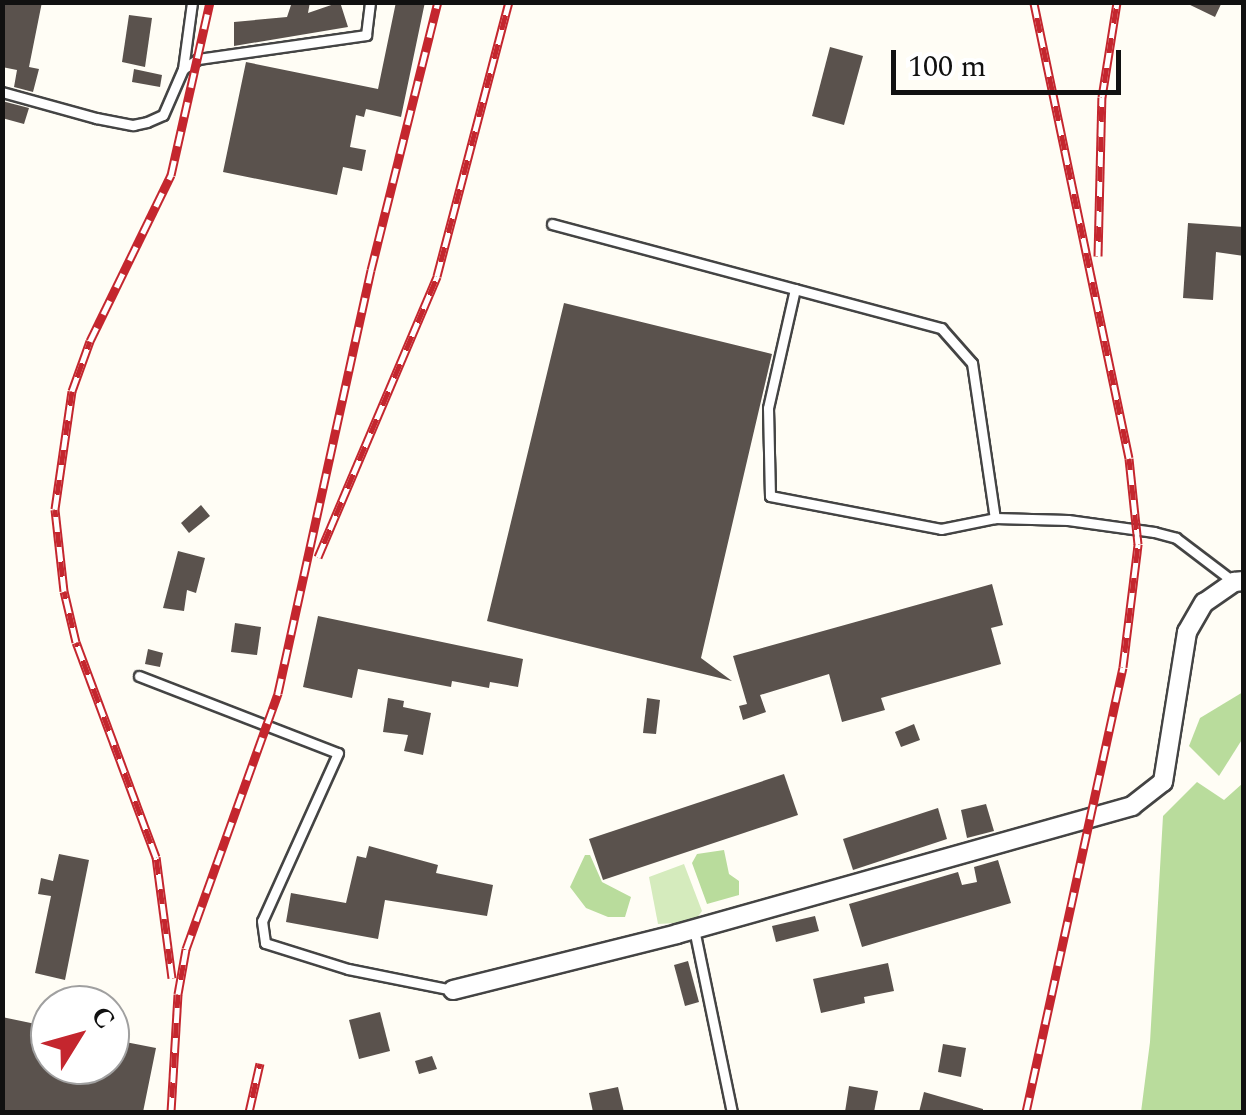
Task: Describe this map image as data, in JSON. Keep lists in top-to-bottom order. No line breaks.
{"scale_bar":"100 m","north":"top right"}
